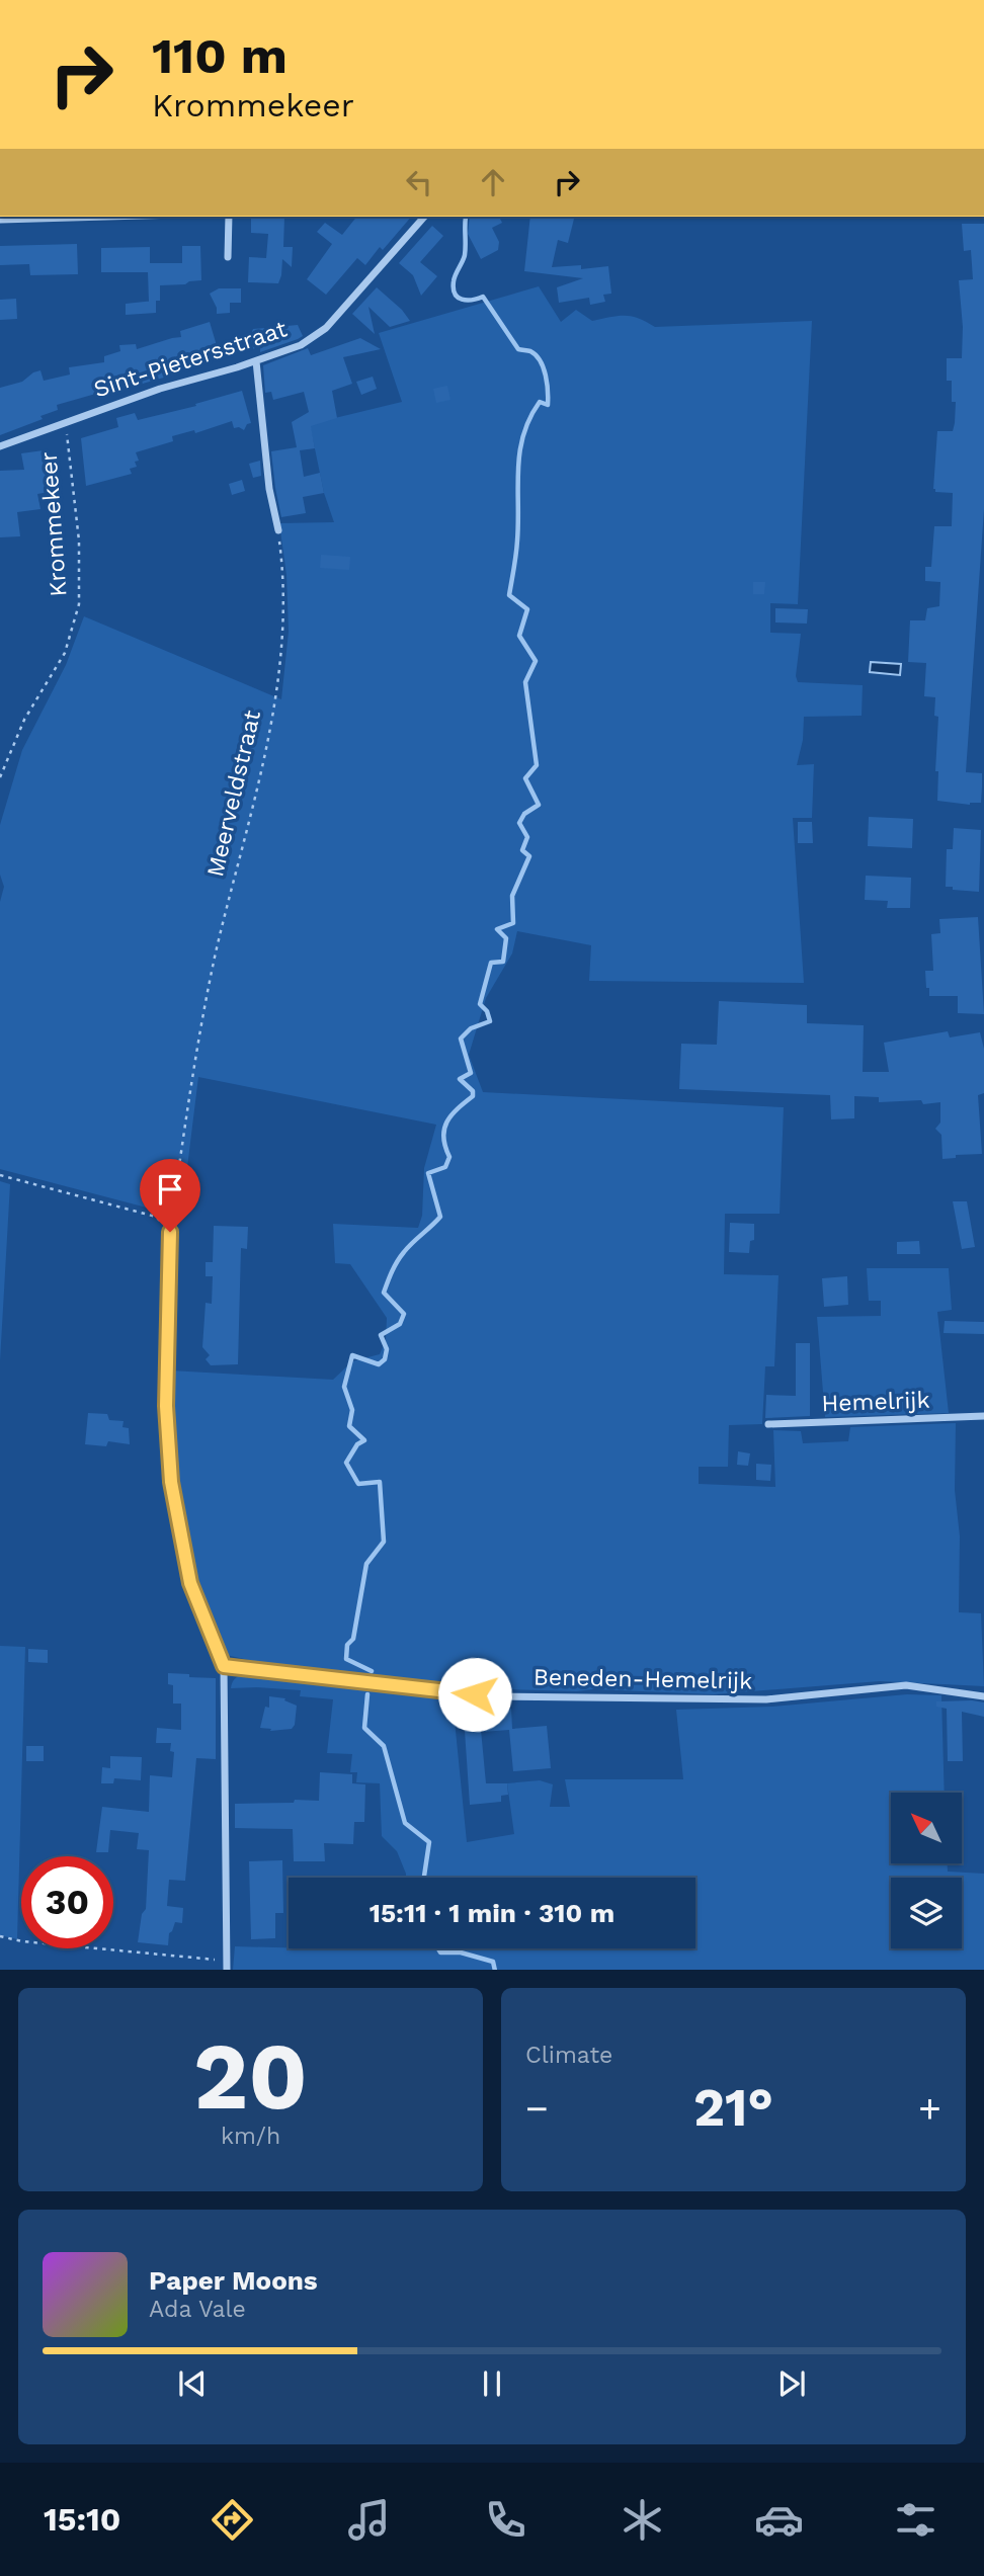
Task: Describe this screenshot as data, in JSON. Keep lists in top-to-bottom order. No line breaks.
{"streets":{"street":["Sint-Pietersstraat","Hemelrijk","Beneden-Hemelrijk"],"path":["Krommekeer","Meerveldstraat"]},"crossings":[["Sint-Pietersstraat","Krommekeer"]],"north":"top left","page":{"turn":["110 m","Krommekeer"],"limit":"30","trip":"15:11 · 1 min · 310 m","tile":[["20","km/h"],"Climate"],"heat":["−","21°","+"],"song":["Paper Moons","Ada Vale"],"tabs":"15:10"}}
